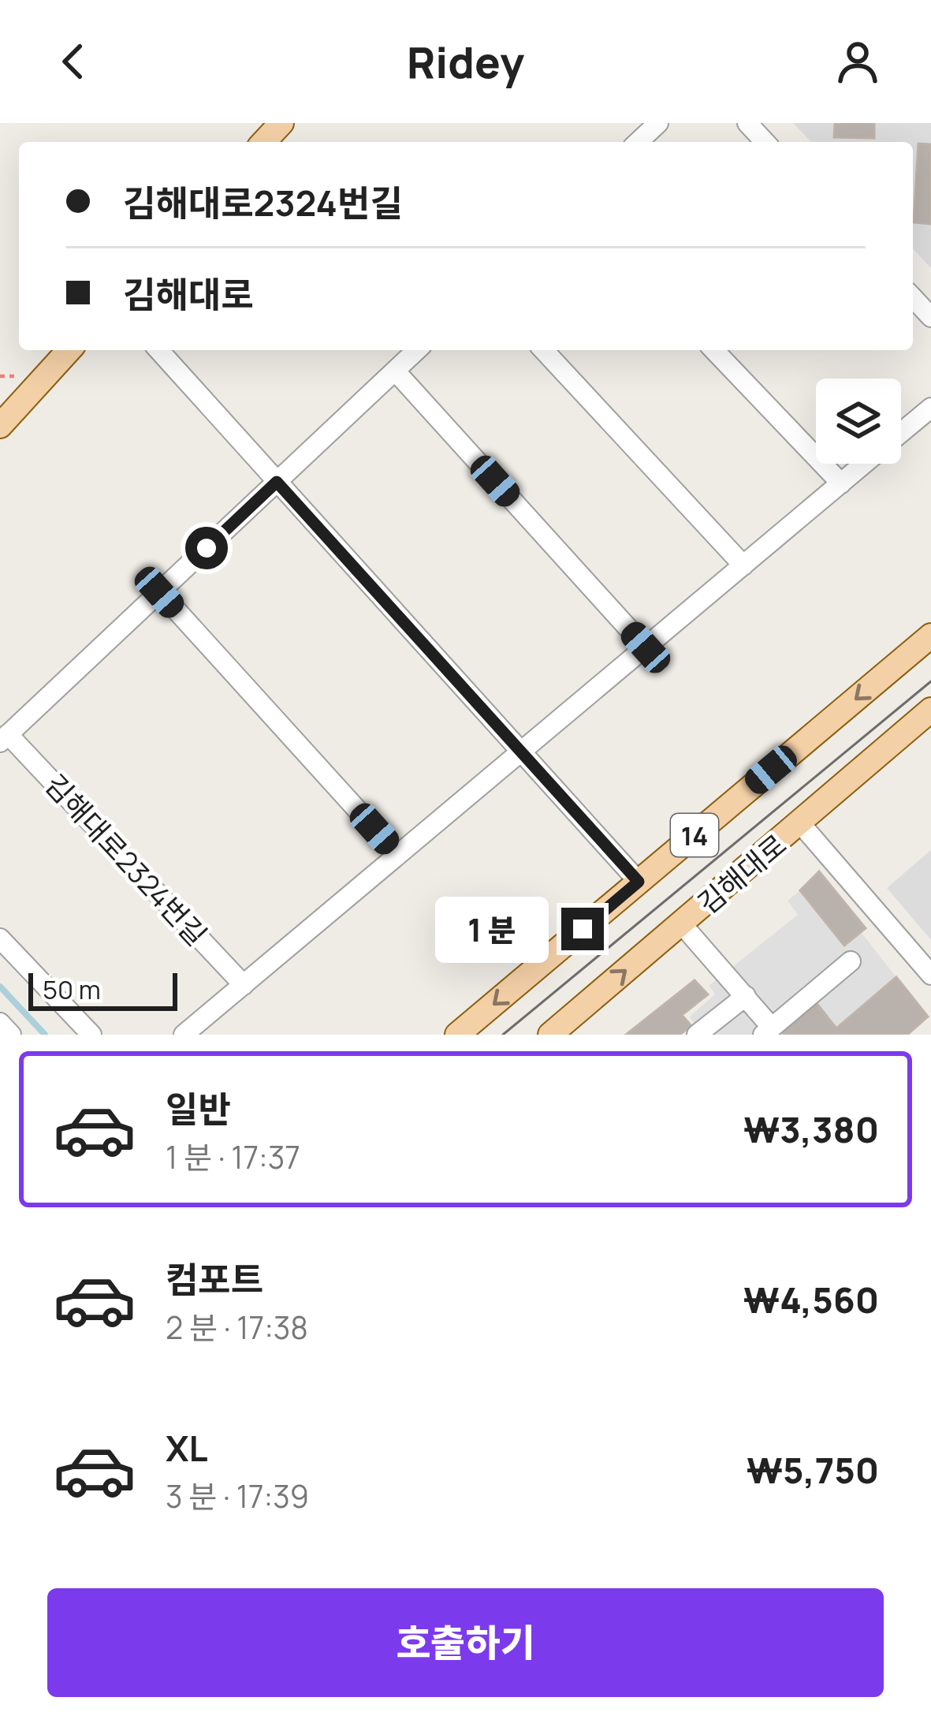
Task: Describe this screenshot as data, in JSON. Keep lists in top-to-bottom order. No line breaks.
{"streets":{"main road":["14","김해대로"],"street":["김해대로2324번길"]},"scale_bar":"50 m","page":{"header":"Ridey","banner":["김해대로2324번길","김해대로"],"bubble":"1 분","scale":"50 m","list":[{"name":"일반","note":"1 분 · 17:37","value":"₩3,380"},{"name":"컴포트","note":"2 분 · 17:38","value":"₩4,560"},{"name":"XL","note":"3 분 · 17:39","value":"₩5,750"}],"buttons":"호출하기"}}
